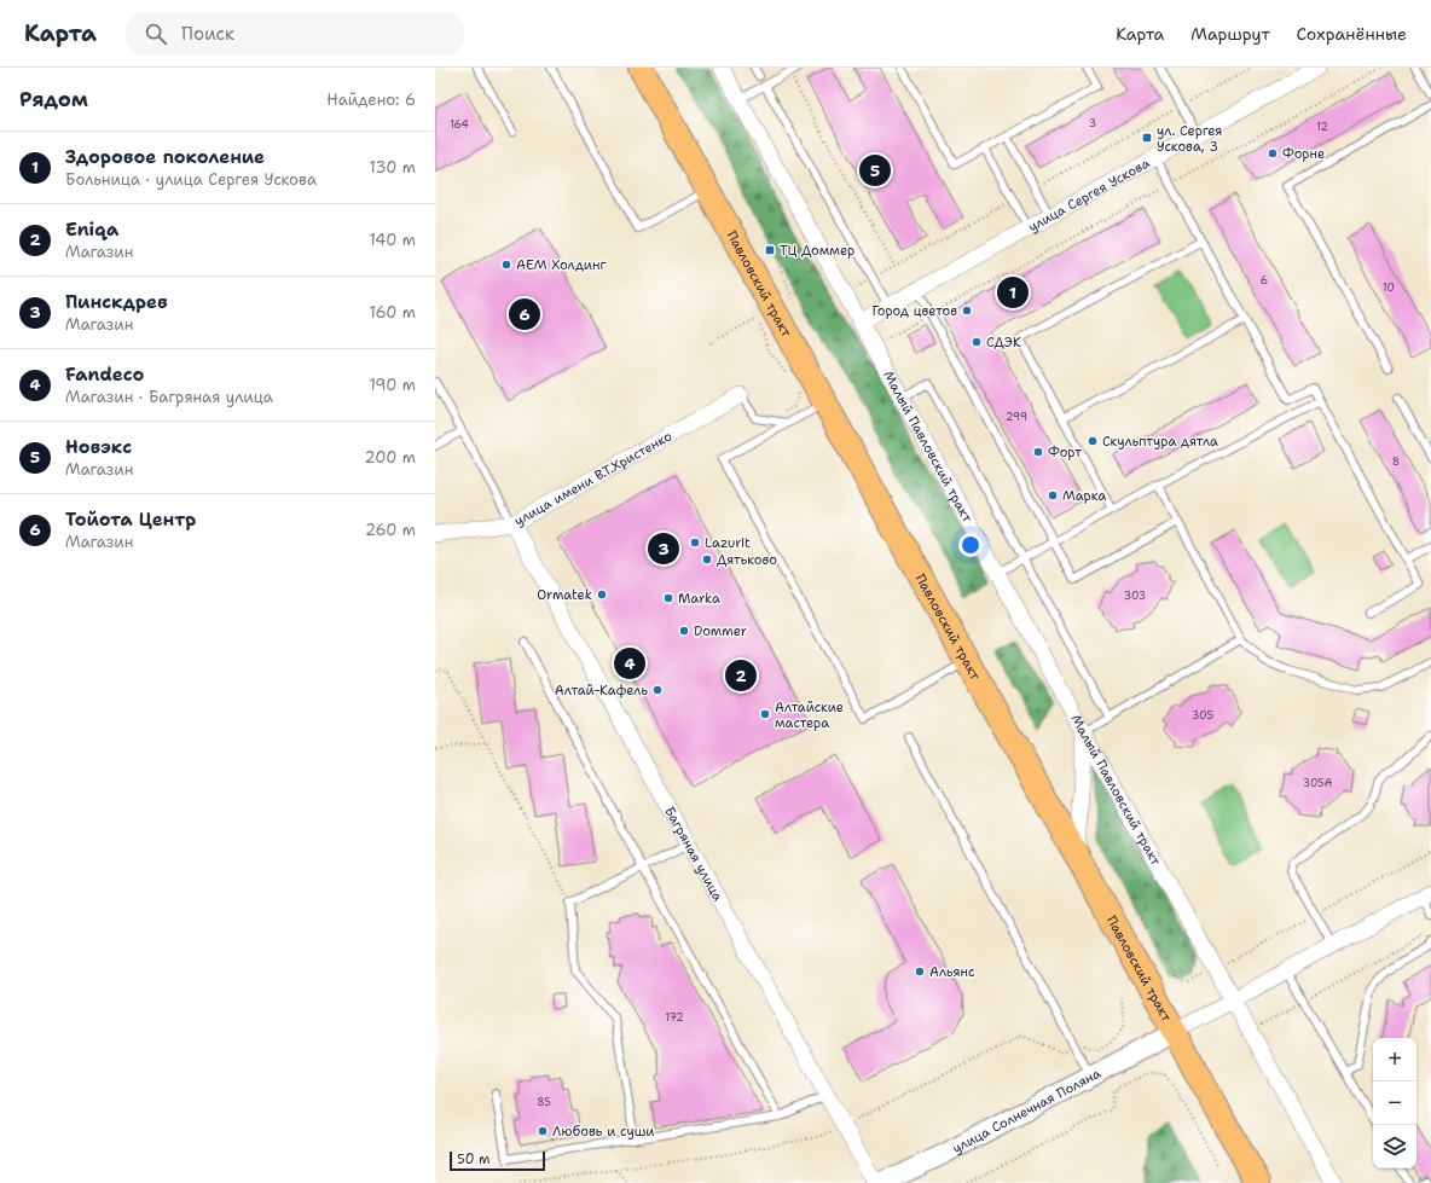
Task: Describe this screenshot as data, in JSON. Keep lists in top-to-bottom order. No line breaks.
{"streets":{"main road":["Павловский тракт"],"street":["улица Сергея Ускова","Малый Павловский тракт","улица имени В.Т.Христенко","Багряная улица","улица Солнечная Поляна"]},"crossings":[["улица Сергея Ускова","Малый Павловский тракт"],["Павловский тракт","улица Солнечная Поляна"],["улица имени В.Т.Христенко","Багряная улица"],["Багряная улица","улица Солнечная Поляна"]],"places":{"transit":["ул. Сергея Ускова, 3","ТЦ Доммер"],"other":["Форне","АЕМ Холдинг","Город цветов","СДЭК","Скульптура дятла","Форт","Марка","Lazurit","Дятьково","Ormatek","Marka","Dommer","Алтай-Кафель","Алтайские мастера","Альянс","Любовь и суши"]},"house_numbers":["3","164","12","6","10","299","8","303","305","305А","172","85"],"scale_bar":"50 m","page":{"header":"Карта","search":"Поиск","nav":["Карта","Маршрут","Сохранённые"],"heading":["Рядом","Найдено: 6"],"list":[{"mark":"1","name":"Здоровое поколение","note":"Больница · улица Сергея Ускова","value":"130 m"},{"mark":"2","name":"Eniqa","note":"Магазин","value":"140 m"},{"mark":"3","name":"Пинскдрев","note":"Магазин","value":"160 m"},{"mark":"4","name":"Fandeco","note":"Магазин · Багряная улица","value":"190 m"},{"mark":"5","name":"Новэкс","note":"Магазин","value":"200 m"},{"mark":"6","name":"Тойота Центр","note":"Магазин","value":"260 m"}],"pins":["5","1","6","3","4","2"],"map_buttons":["+","−"],"scale":"50 m"}}
